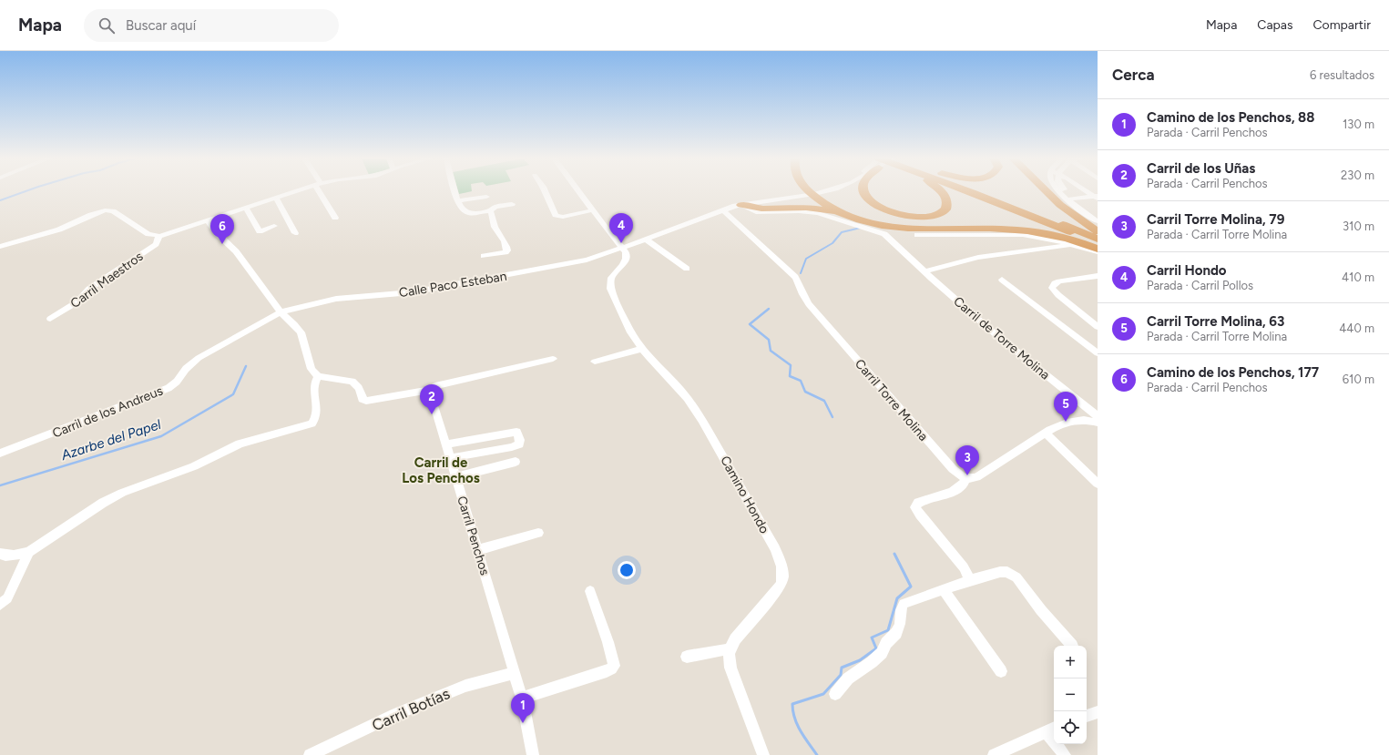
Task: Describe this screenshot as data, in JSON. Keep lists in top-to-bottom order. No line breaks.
{"streets":{"street":["Carril Maestros","Calle Paco Esteban","Carril de Torre Molina","Carril Torre Molina","Carril de los Andreus","Camino Hondo","Carril Penchos","Carril Botías"]},"crossings":[["Calle Paco Esteban","Carril de Torre Molina"],["Calle Paco Esteban","Carril Torre Molina"],["Calle Paco Esteban","Carril de los Andreus"],["Calle Paco Esteban","Camino Hondo"],["Carril Penchos","Carril Botías"]],"districts":["Carril de Los Penchos"],"water":["Azarbe del Papel"],"page":{"header":"Mapa","search":"Buscar aquí","nav":["Mapa","Capas","Compartir"],"heading":["Cerca","6 resultados"],"list":[{"mark":"1","name":"Camino de los Penchos, 88","note":"Parada · Carril Penchos","value":"130 m"},{"mark":"2","name":"Carril de los Uñas","note":"Parada · Carril Penchos","value":"230 m"},{"mark":"3","name":"Carril Torre Molina, 79","note":"Parada · Carril Torre Molina","value":"310 m"},{"mark":"4","name":"Carril Hondo","note":"Parada · Carril Pollos","value":"410 m"},{"mark":"5","name":"Carril Torre Molina, 63","note":"Parada · Carril Torre Molina","value":"440 m"},{"mark":"6","name":"Camino de los Penchos, 177","note":"Parada · Carril Penchos","value":"610 m"}],"pins":["4","6","2","5","3","1"],"map_buttons":["+","−"]}}
